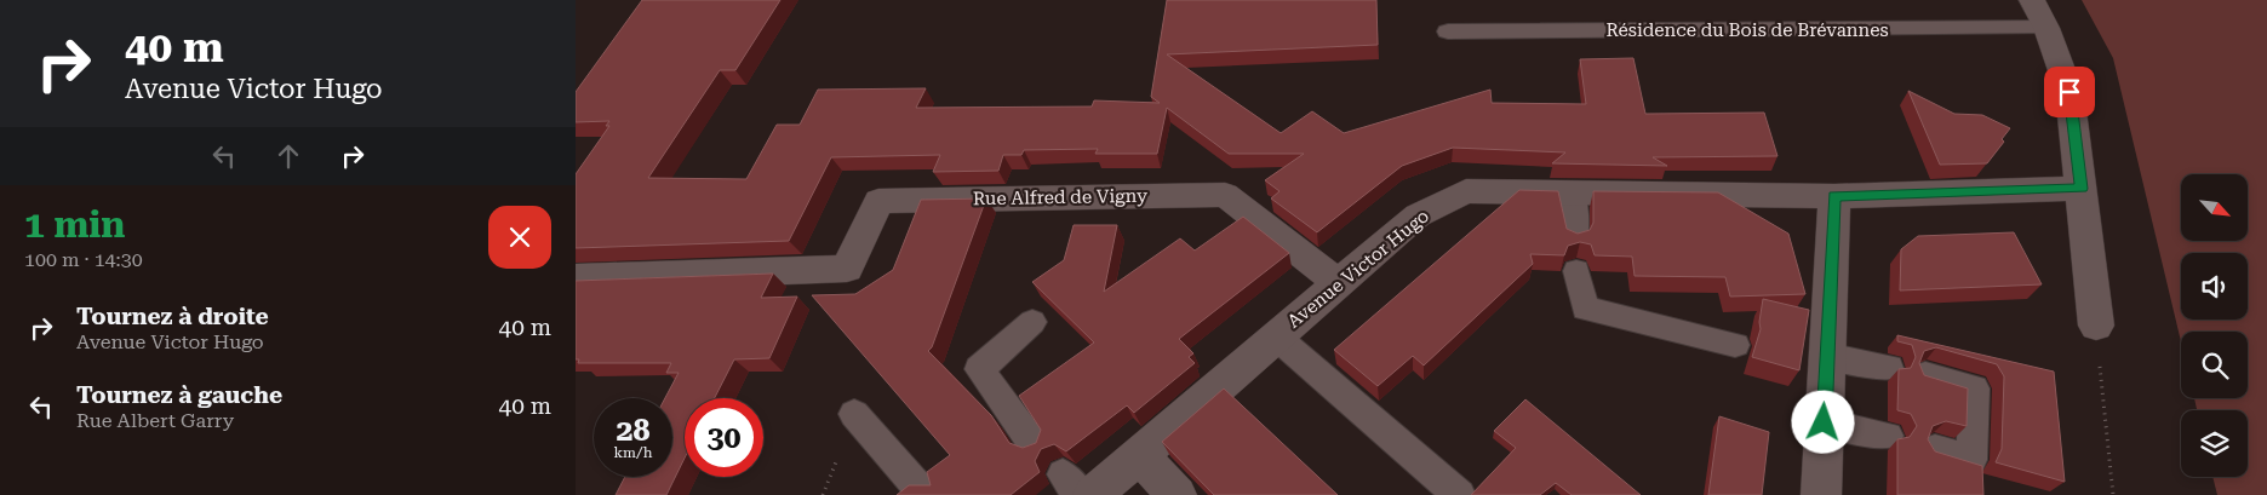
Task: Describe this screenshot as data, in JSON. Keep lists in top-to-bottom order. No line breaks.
{"streets":{"street":["Rue Alfred de Vigny","Avenue Victor Hugo"],"lane":["Résidence du Bois de Brévannes"]},"crossings":[["Rue Alfred de Vigny","Avenue Victor Hugo"]],"north":"bottom right","page":{"turn":["40 m","Avenue Victor Hugo"],"heading":["1 min","100 m · 14:30"],"list":[{"name":"Tournez à droite","note":"Avenue Victor Hugo","value":"40 m"},{"name":"Tournez à gauche","note":"Rue Albert Garry","value":"40 m"}],"speed":"28 km/h","limit":"30"}}
